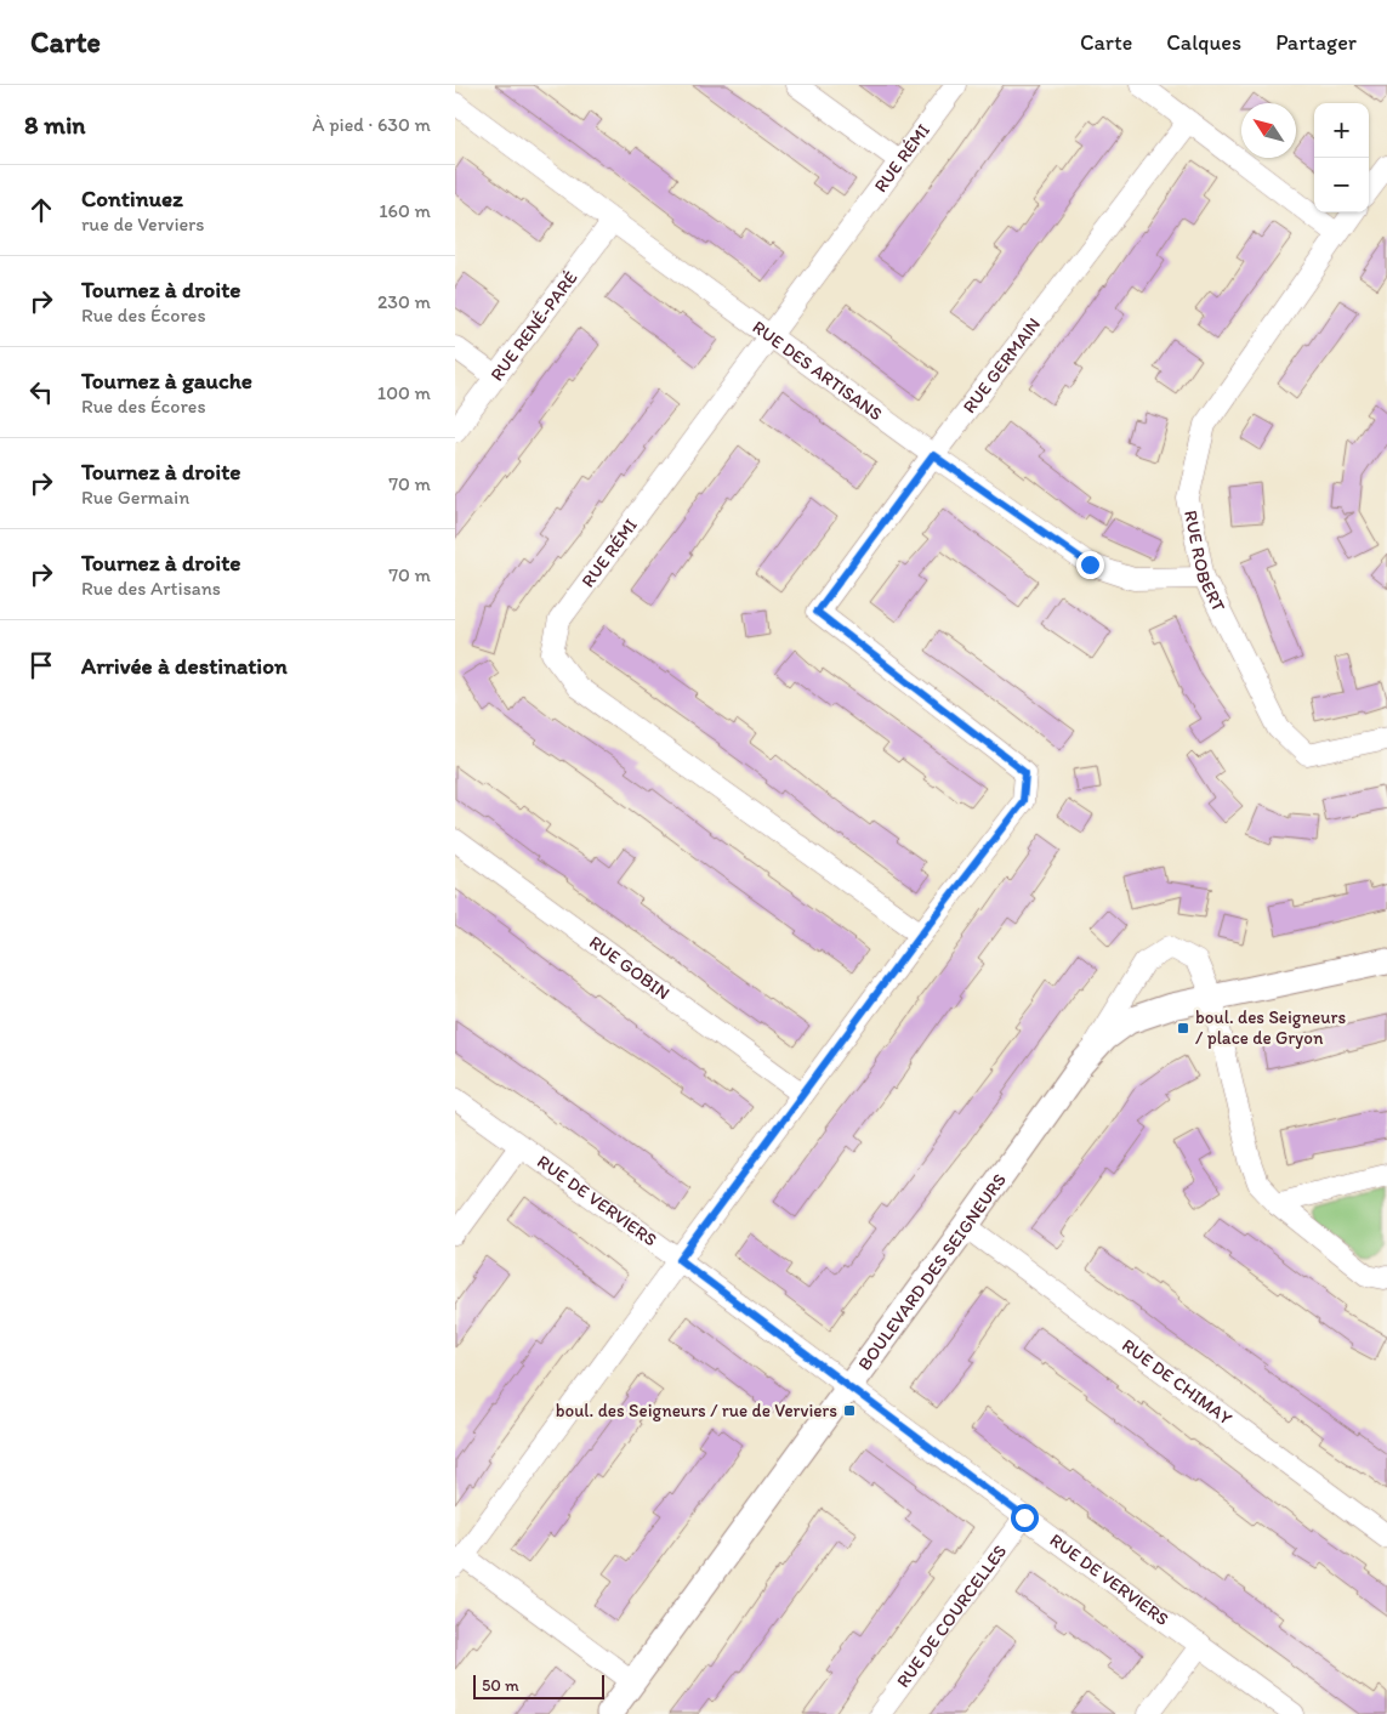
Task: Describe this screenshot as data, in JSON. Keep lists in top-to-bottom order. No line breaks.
{"streets":{"street":["RUE RÉMI","RUE RENÉ-PARÉ","RUE GERMAIN","RUE DES ARTISANS","RUE ROBERT","RUE GOBIN","RUE DE VERVIERS","BOULEVARD DES SEIGNEURS","RUE DE CHIMAY","RUE DE COURCELLES"]},"crossings":[["RUE RÉMI","RUE GERMAIN"],["RUE RÉMI","RUE DES ARTISANS"],["RUE RENÉ-PARÉ","RUE DES ARTISANS"],["RUE GERMAIN","RUE DES ARTISANS"],["RUE DES ARTISANS","RUE ROBERT"],["RUE DE VERVIERS","BOULEVARD DES SEIGNEURS"],["RUE DE VERVIERS","RUE DE COURCELLES"],["BOULEVARD DES SEIGNEURS","RUE DE CHIMAY"]],"places":{"transit":["boul. des Seigneurs / place de Gryon","boul. des Seigneurs / rue de Verviers"]},"scale_bar":"50 m","north":"top left","page":{"header":"Carte","nav":["Carte","Calques","Partager"],"heading":["8 min","À pied · 630 m"],"map_buttons":["+","−"],"list":[["Continuez","rue de Verviers","160 m"],["Tournez à droite","Rue des Écores","230 m"],["Tournez à gauche","Rue des Écores","100 m"],["Tournez à droite","Rue Germain","70 m"],["Tournez à droite","Rue des Artisans","70 m"],"Arrivée à destination"],"scale":"50 m"}}
